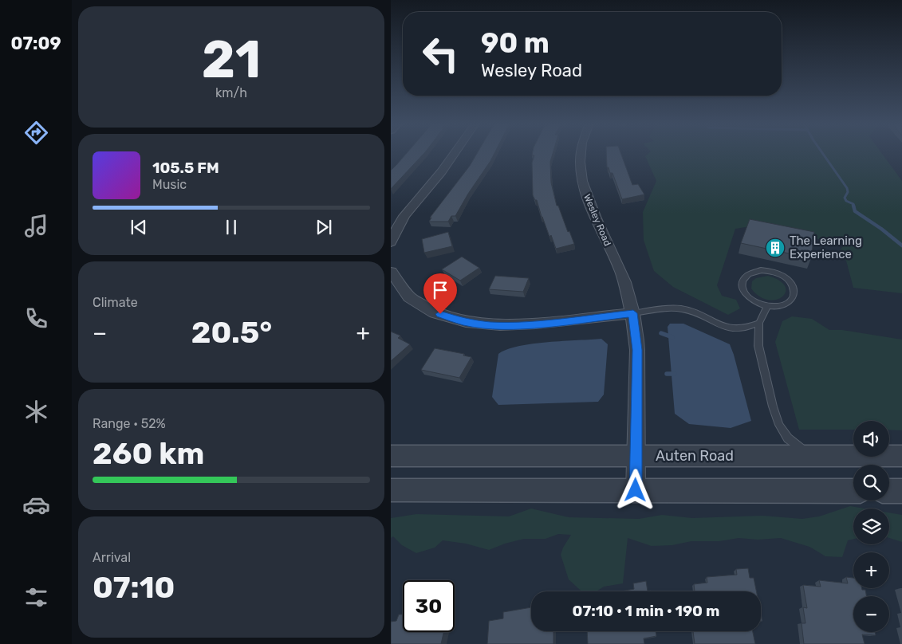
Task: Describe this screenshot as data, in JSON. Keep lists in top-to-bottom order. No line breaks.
{"streets":{"street":["Wesley Road","Auten Road"]},"crossings":[["Wesley Road","Auten Road"]],"places":{"building":["The Learning Experience"]},"page":{"tabs":"07:09","tile":[["21","km/h"],"Climate",["Range · 52%","260 km"],["Arrival","07:10"]],"turn":["90 m","Wesley Road"],"song":["105.5 FM","Music"],"heat":["−","20.5°","+"],"map_buttons":["+","−"],"limit":"30","trip":"07:10 · 1 min · 190 m"}}
